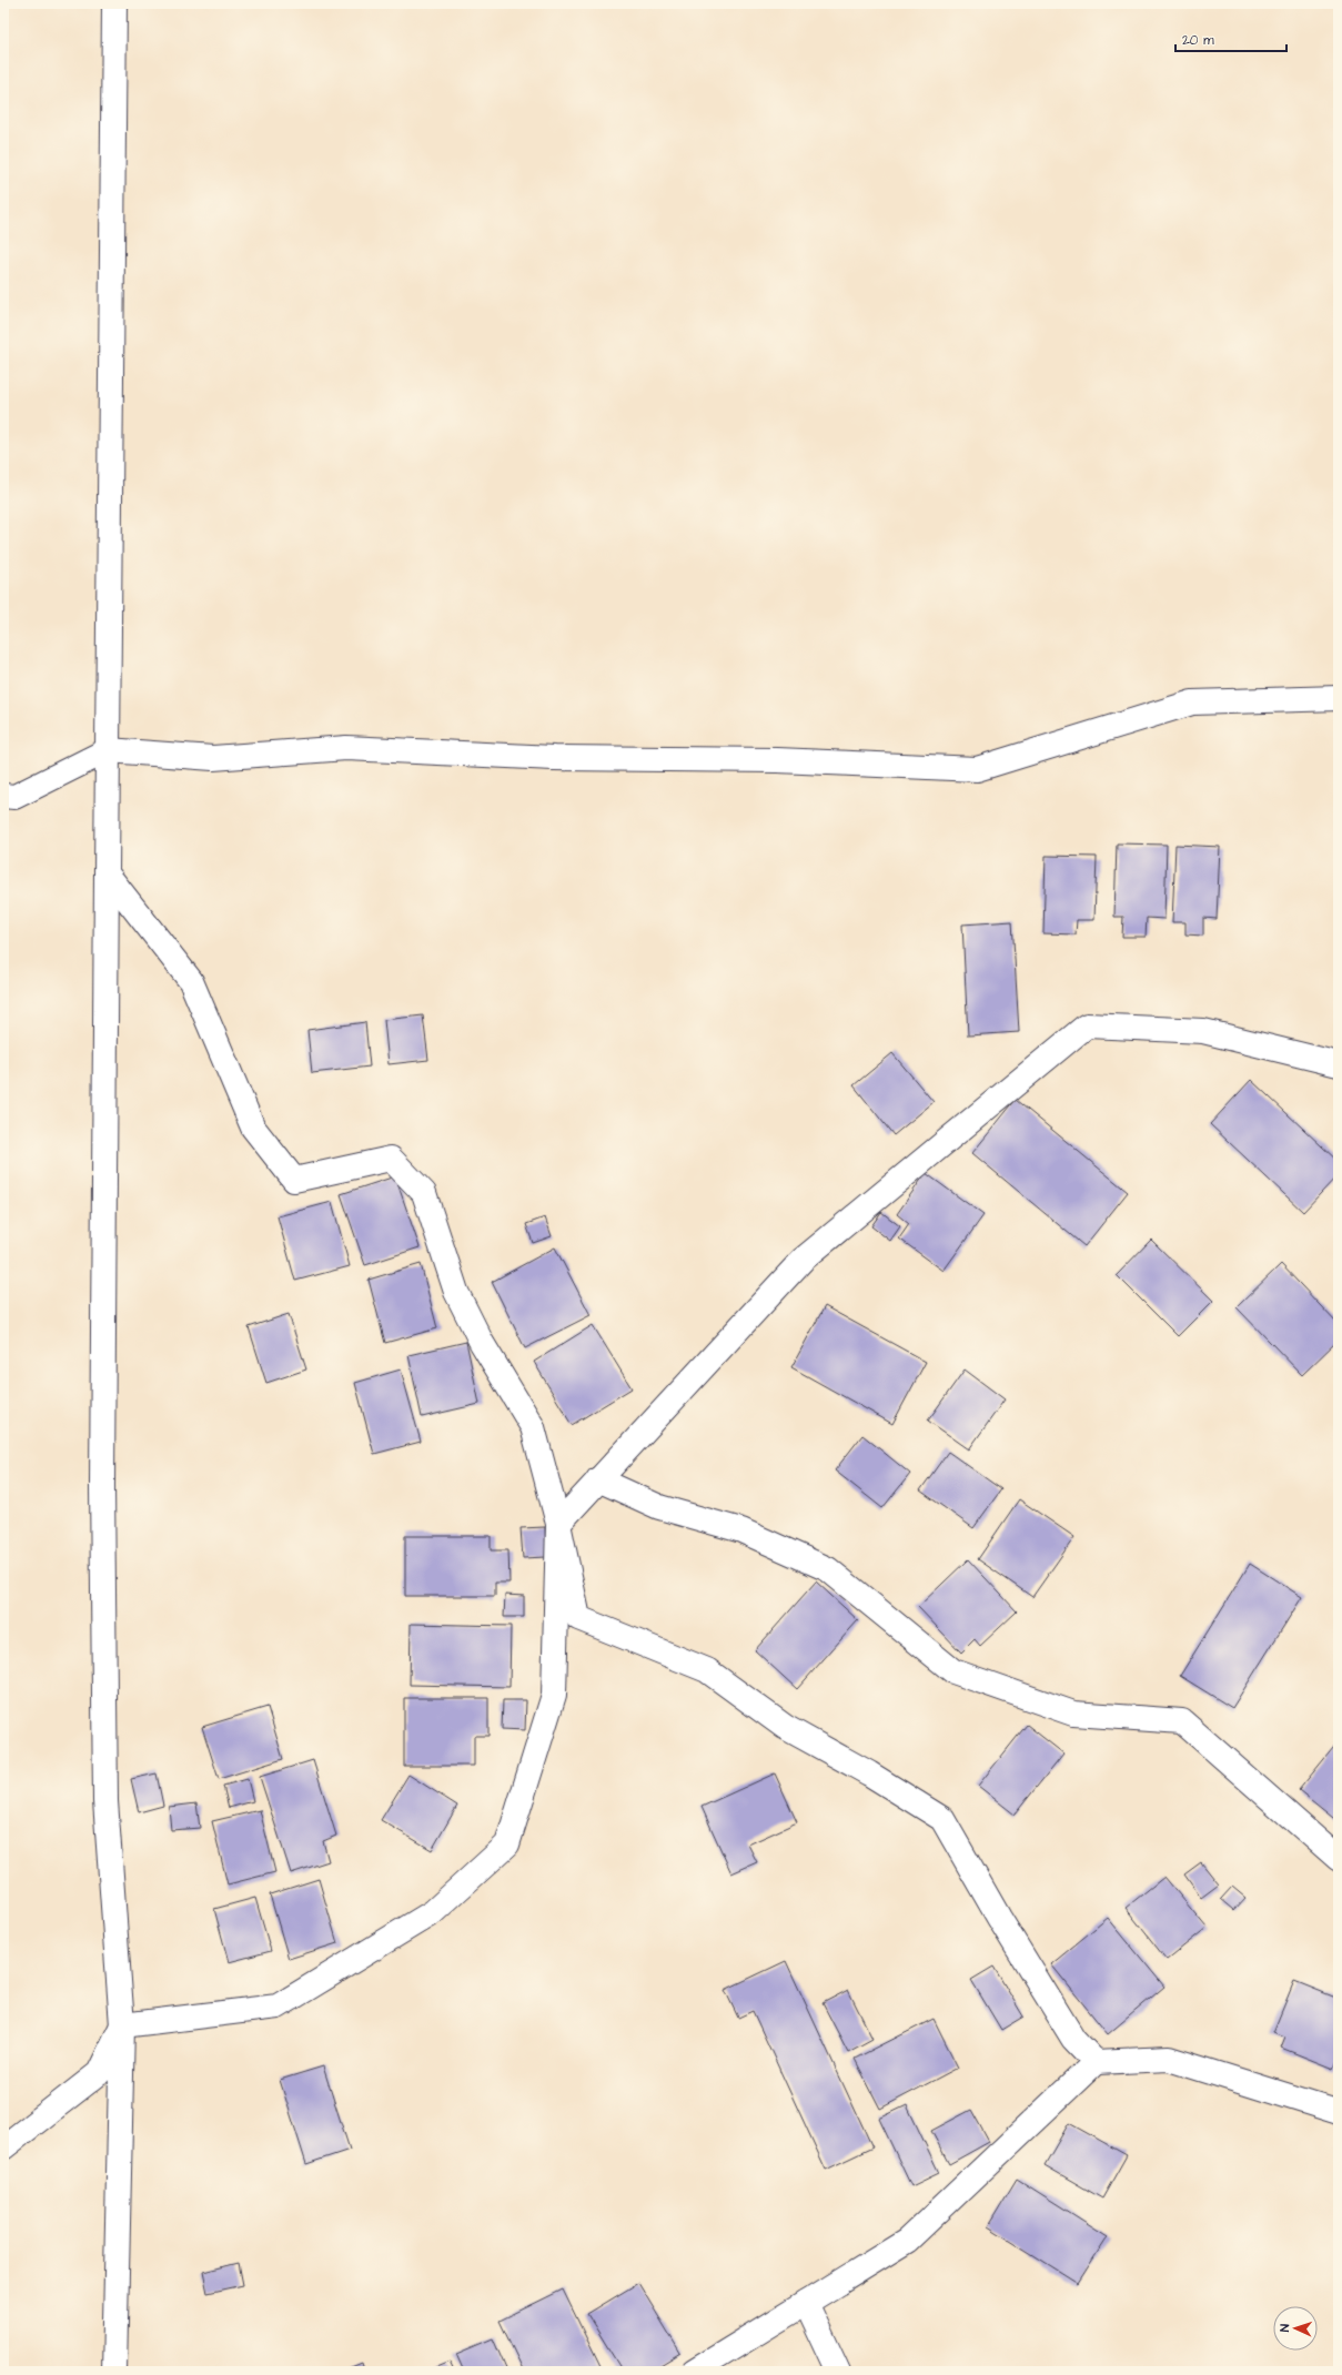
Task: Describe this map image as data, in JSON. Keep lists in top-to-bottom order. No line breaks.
{"scale_bar":"20 m","north":"left"}
